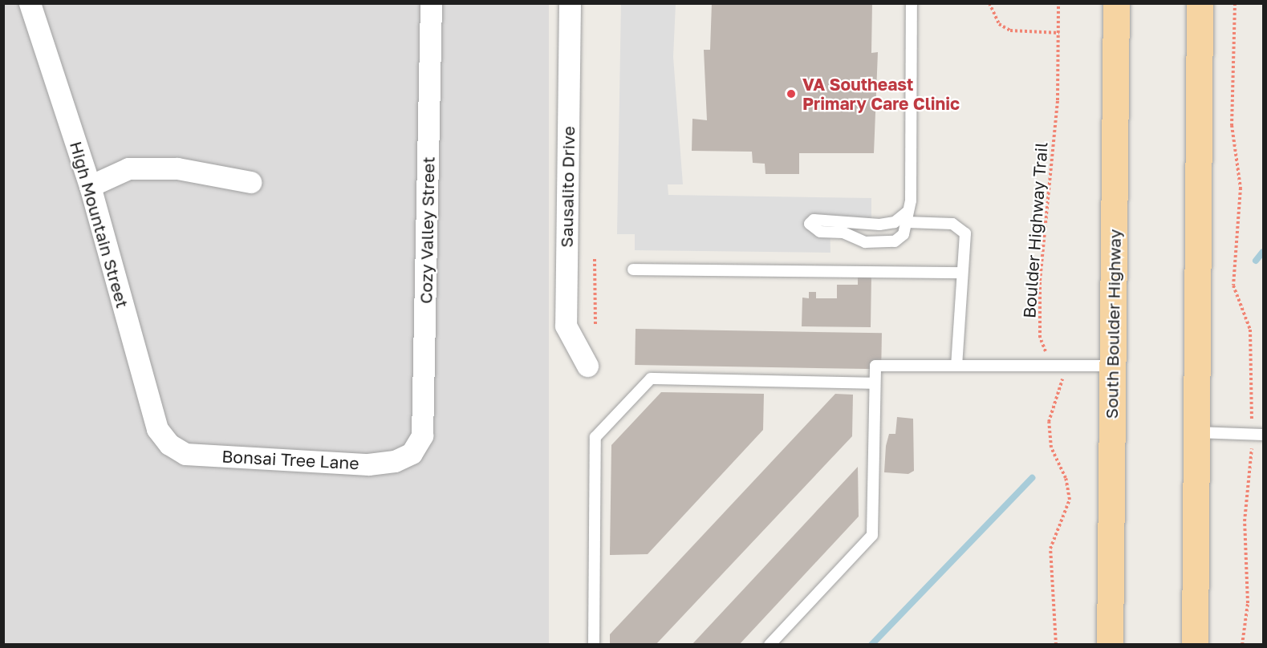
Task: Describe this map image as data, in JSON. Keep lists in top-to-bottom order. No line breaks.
{"streets":{"main road":["South Boulder Highway"],"street":["Sausalito Drive","High Mountain Street","Cozy Valley Street","Bonsai Tree Lane"],"path":["Boulder Highway Trail"]},"crossings":[["High Mountain Street","Bonsai Tree Lane"],["Cozy Valley Street","Bonsai Tree Lane"]],"places":["VA Southeast Primary Care Clinic"]}
